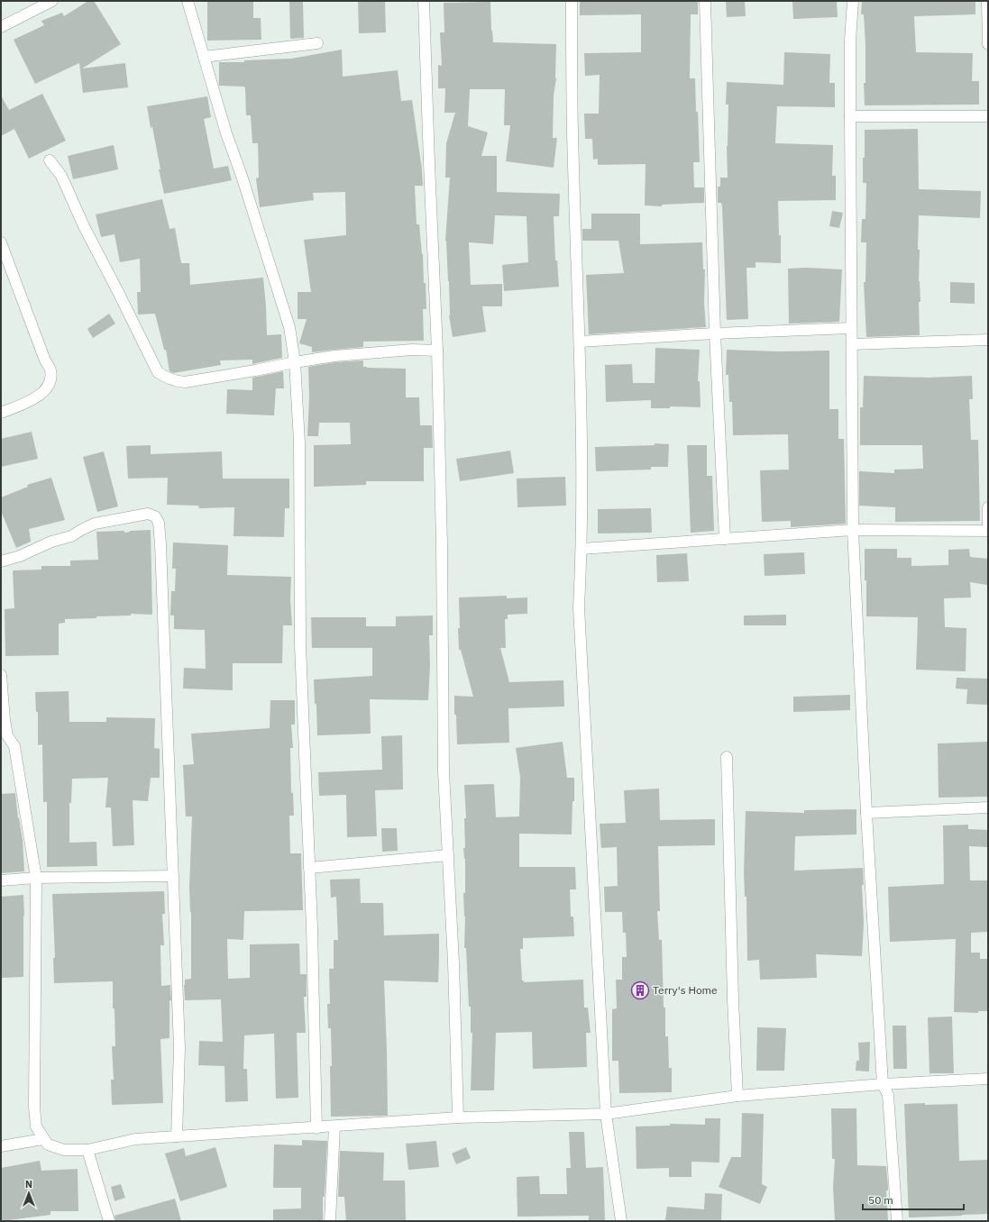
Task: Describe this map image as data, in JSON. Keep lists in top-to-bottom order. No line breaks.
{"places":{"building":["Terry's Home"]},"scale_bar":"50 m","north":"top"}
